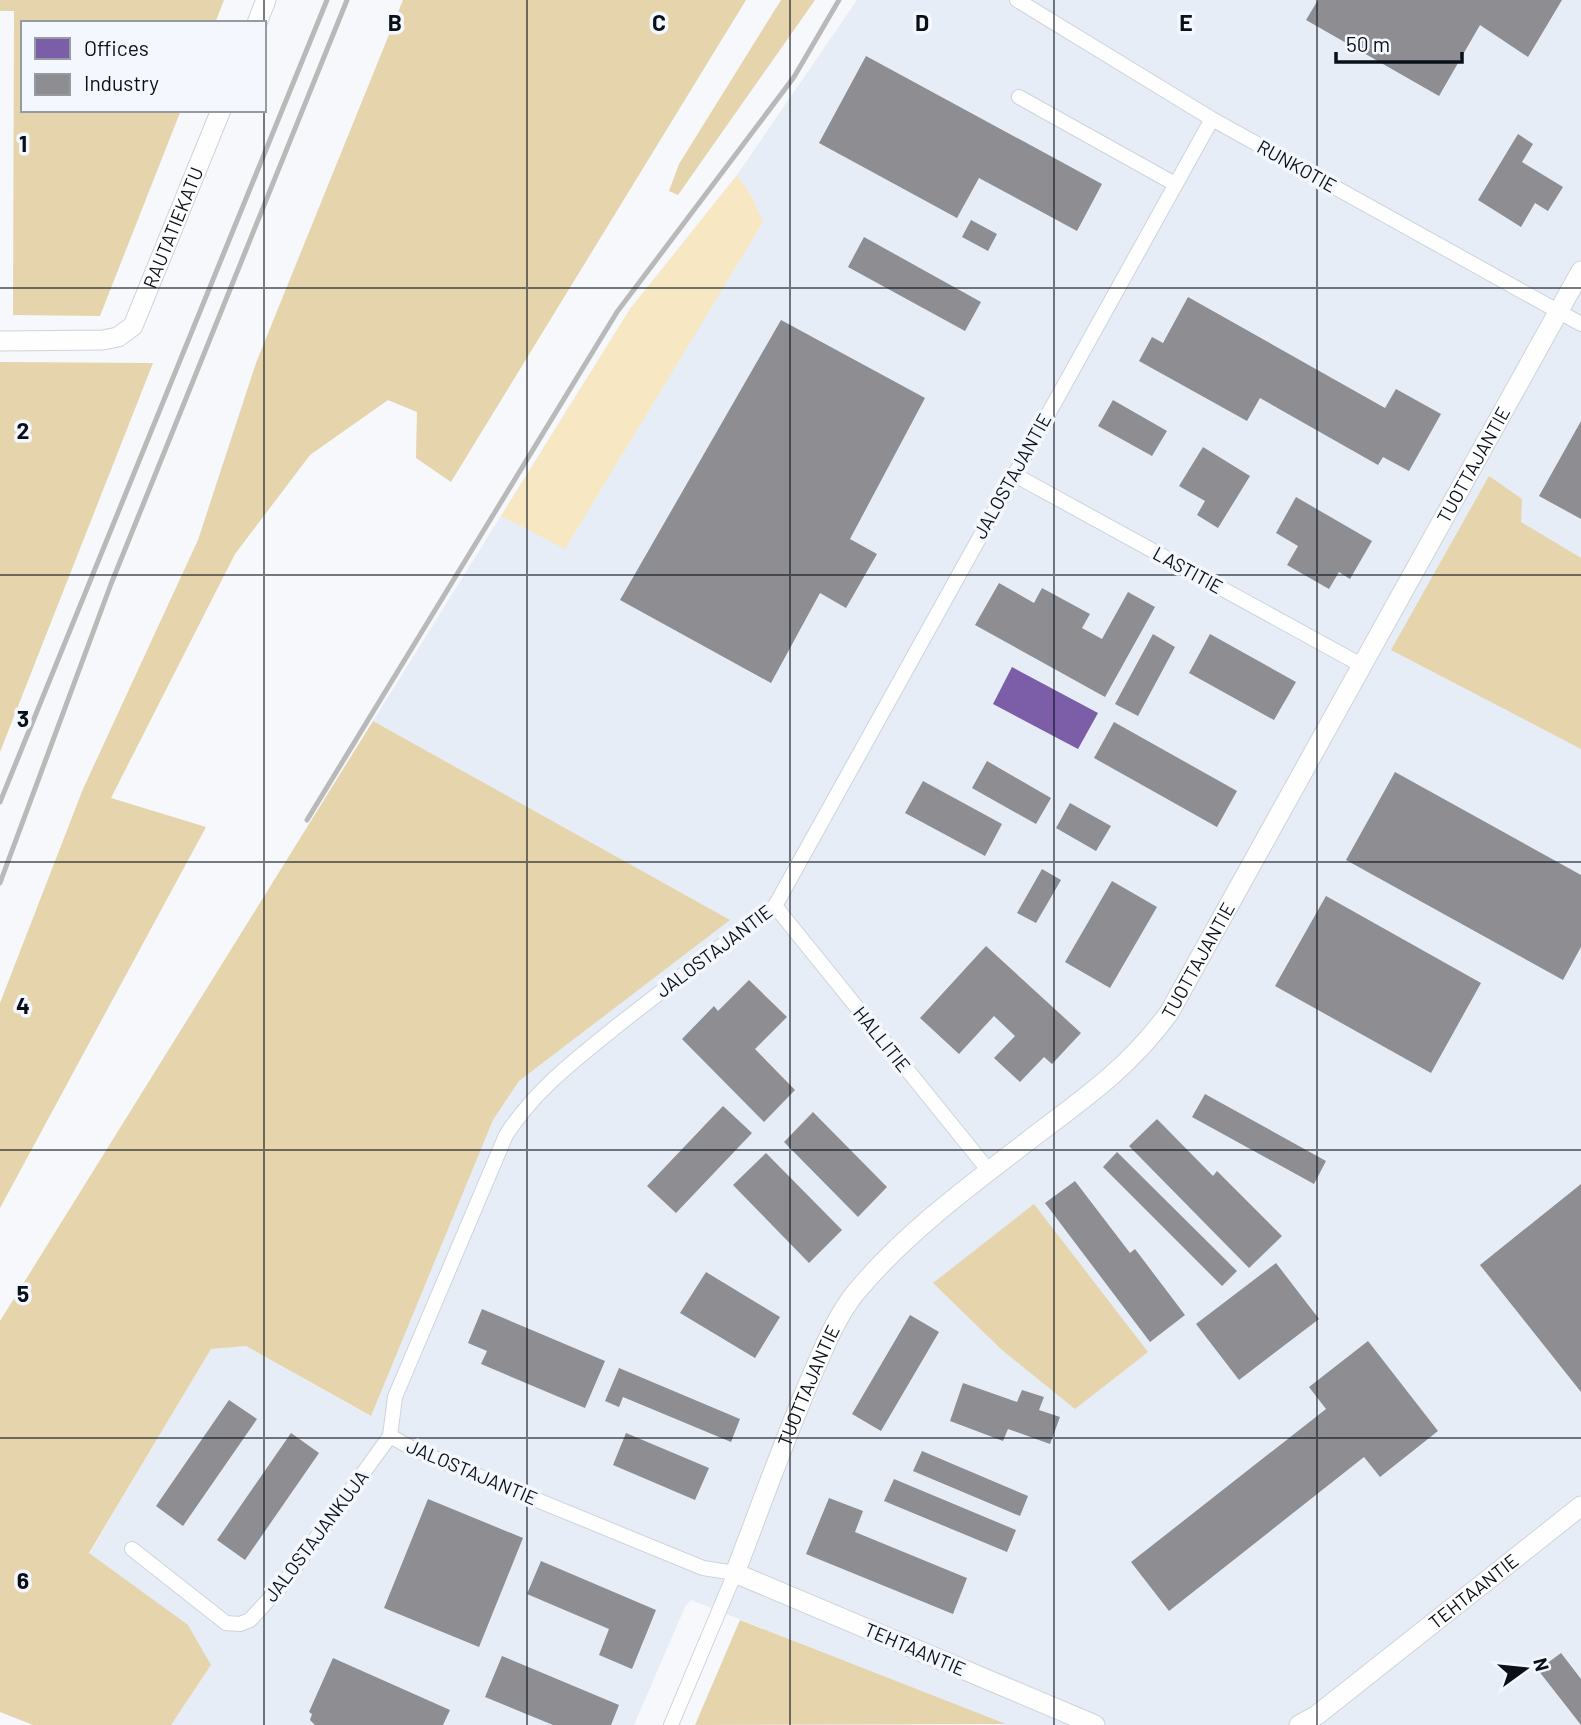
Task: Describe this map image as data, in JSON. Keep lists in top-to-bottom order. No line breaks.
{"streets":{"street":["RUNKOTIE","RAUTATIEKATU","TUOTTAJANTIE","JALOSTAJANTIE","LASTITIE","HALLITIE","JALOSTAJANKUJA","TEHTAANTIE"]},"crossings":[["RUNKOTIE","TUOTTAJANTIE"],["RUNKOTIE","JALOSTAJANTIE"],["TUOTTAJANTIE","JALOSTAJANTIE"],["TUOTTAJANTIE","LASTITIE"],["TUOTTAJANTIE","HALLITIE"],["TUOTTAJANTIE","TEHTAANTIE"],["JALOSTAJANTIE","LASTITIE"],["JALOSTAJANTIE","HALLITIE"],["JALOSTAJANTIE","JALOSTAJANKUJA"],["JALOSTAJANTIE","TEHTAANTIE"]],"legend":["Offices","Industry"],"scale_bar":"50 m","north":"right","grid":{"columns":["B","C","D","E"],"rows":["1","2","3","4","5","6"]}}
